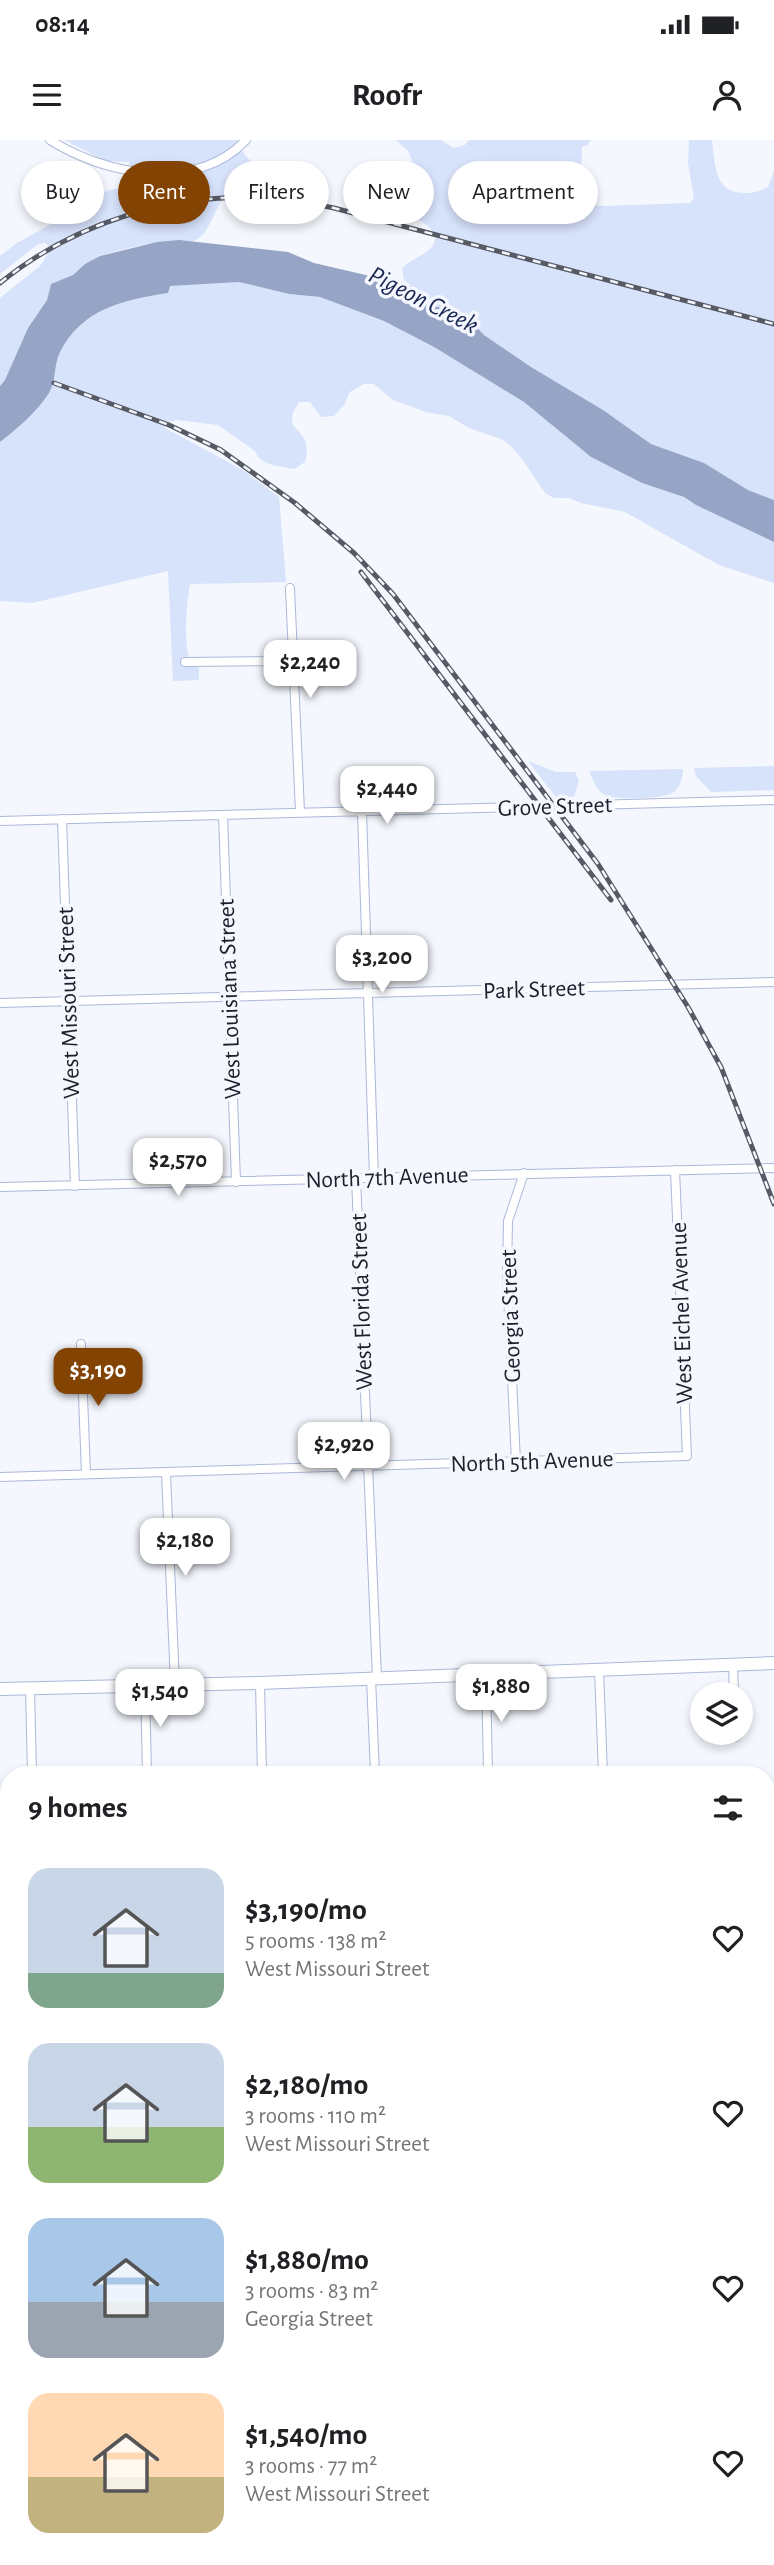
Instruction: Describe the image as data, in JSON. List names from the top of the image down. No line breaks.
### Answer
{"streets":{"street":["Grove Street","Park Street","West Louisiana Street","West Missouri Street","North 7th Avenue","West Florida Street","West Eichel Avenue","Georgia Street","North 5th Avenue"]},"crossings":[["Grove Street","West Louisiana Street"],["Grove Street","West Missouri Street"],["Grove Street","West Florida Street"],["Park Street","West Louisiana Street"],["Park Street","West Missouri Street"],["Park Street","West Florida Street"],["West Louisiana Street","North 7th Avenue"],["West Missouri Street","North 7th Avenue"],["North 7th Avenue","West Florida Street"],["North 7th Avenue","West Eichel Avenue"],["North 7th Avenue","Georgia Street"],["West Florida Street","North 5th Avenue"],["West Eichel Avenue","North 5th Avenue"],["Georgia Street","North 5th Avenue"]],"water":["Pigeon Creek"],"page":{"status":"08:14","header":"Roofr","chip":["Buy","Rent","Filters","New","Apartment"],"price":["$2,240","$2,440","$3,200","$2,570","$3,190","$2,920","$2,180","$1,880","$1,540"],"heading":"9 homes","list":[{"name":"$3,190/mo","note":"5 rooms · 138 m² · West Missouri Street"},{"name":"$2,180/mo","note":"3 rooms · 110 m² · West Missouri Street"},{"name":"$1,880/mo","note":"3 rooms · 83 m² · Georgia Street"},{"name":"$1,540/mo","note":"3 rooms · 77 m² · West Missouri Street"}]}}
